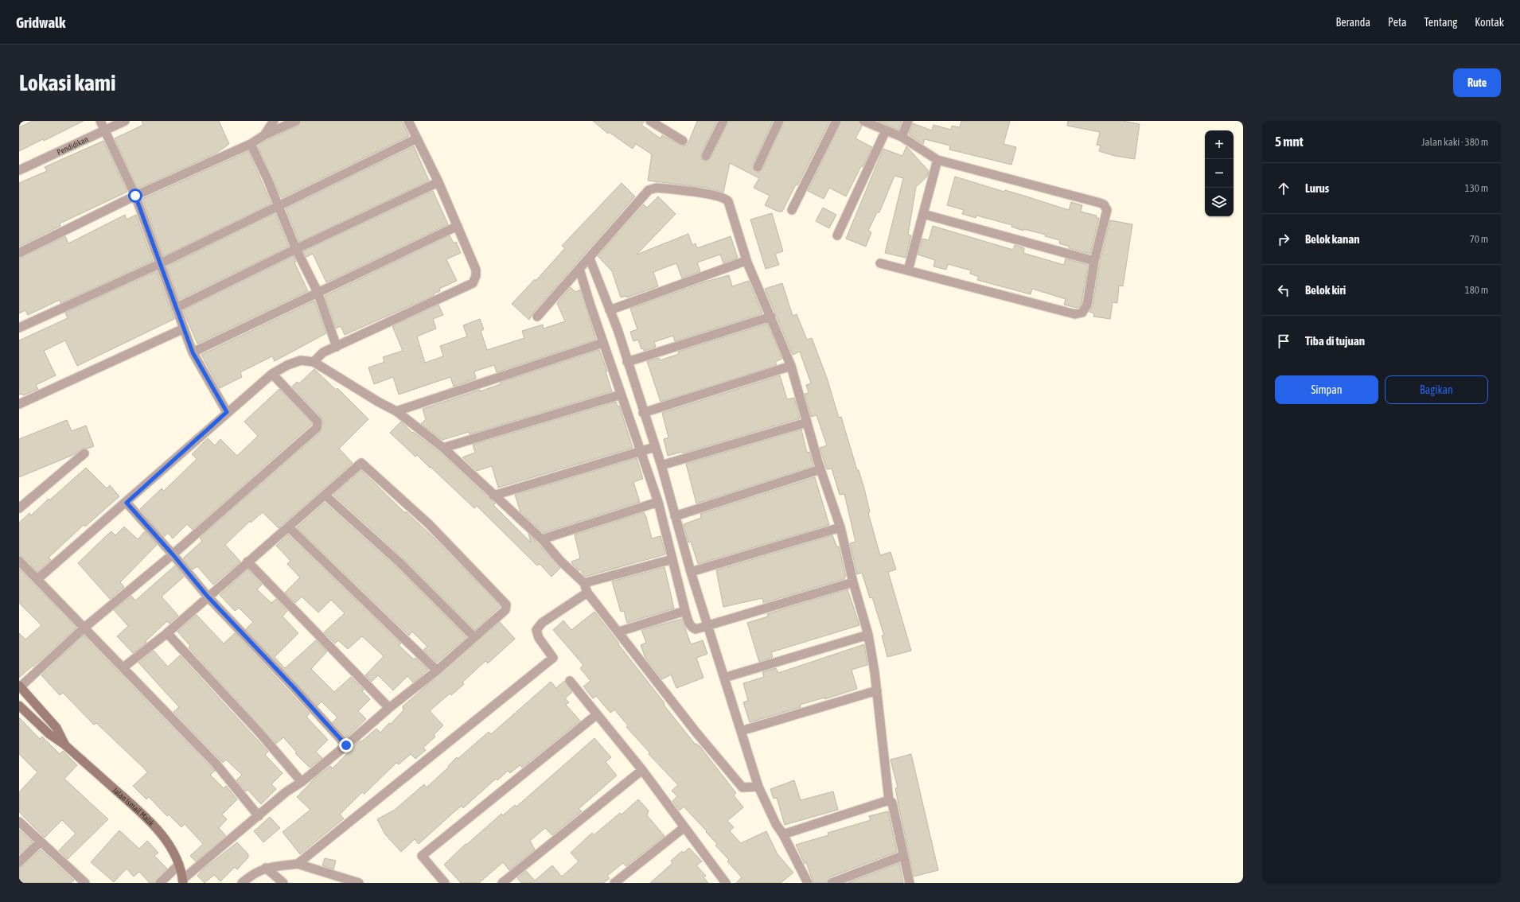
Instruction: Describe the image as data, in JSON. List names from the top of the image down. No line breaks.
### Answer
{"streets":{"main road":["Jalan Ismail Malik"],"street":["Pendidikan"]},"page":{"header":"Gridwalk","nav":["Beranda","Peta","Tentang","Kontak"],"buttons":["Rute",["Simpan","Bagikan"]],"title":"Lokasi kami","heading":["5 mnt","Jalan kaki · 380 m"],"map_buttons":["+","−"],"list":[["Lurus","130 m"],["Belok kanan","70 m"],["Belok kiri","180 m"],"Tiba di tujuan"]}}
